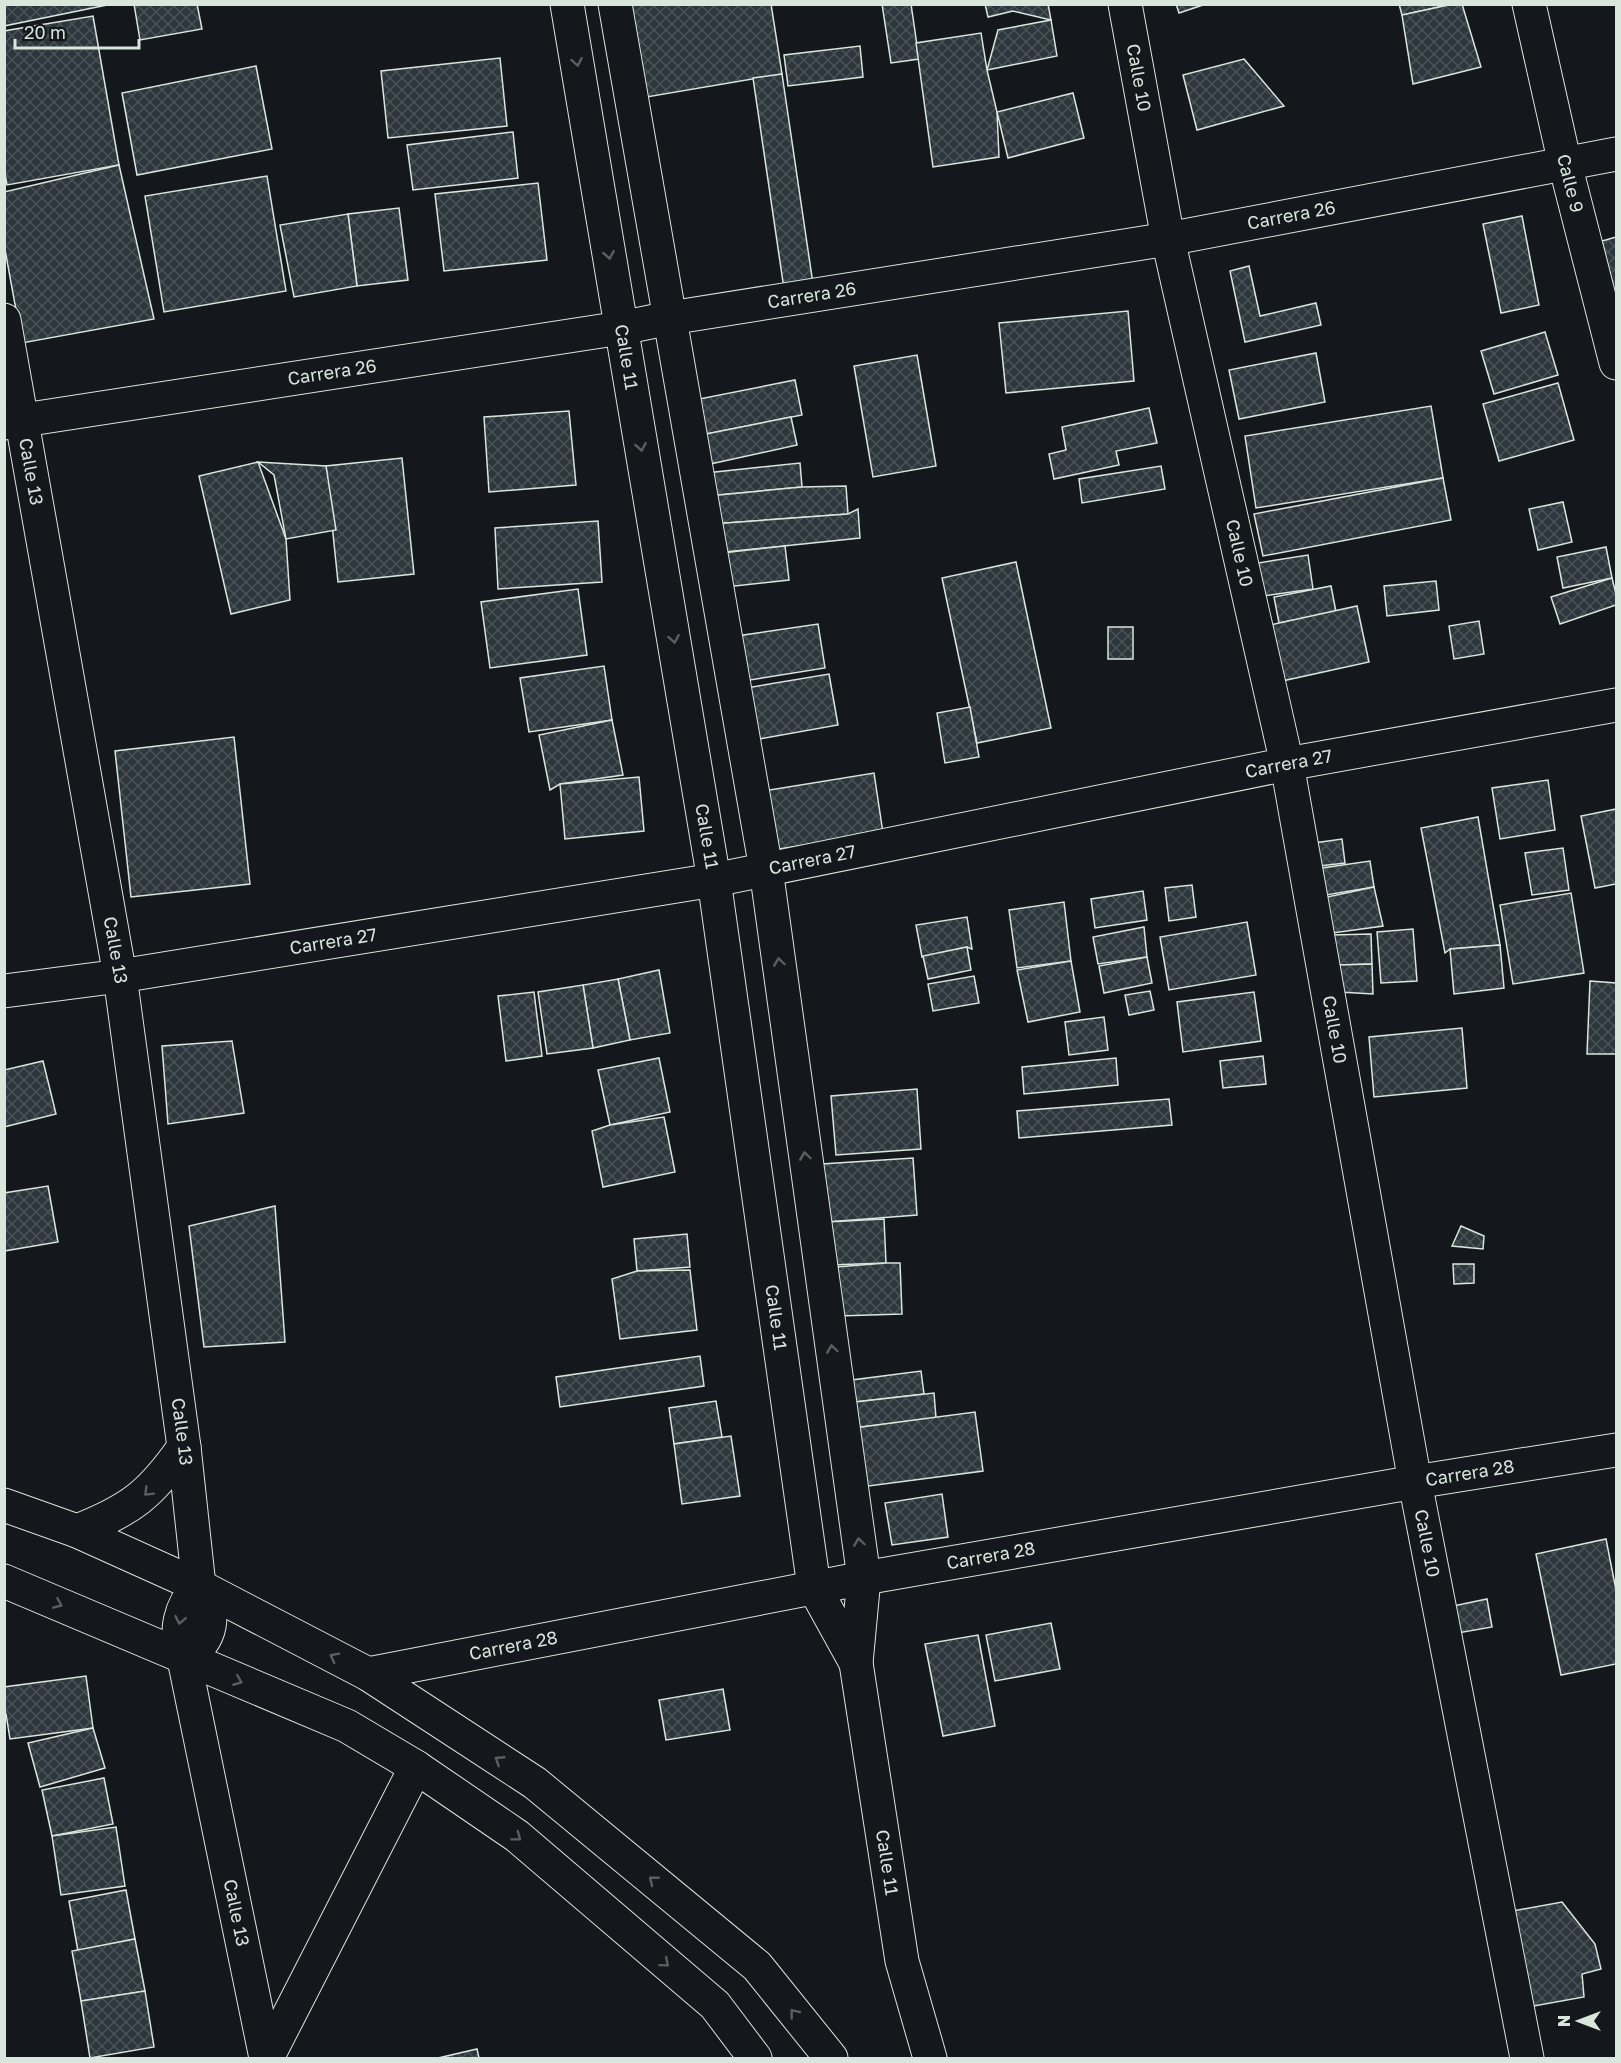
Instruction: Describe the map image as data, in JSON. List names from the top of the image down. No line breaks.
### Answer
{"streets":{"main road":["Calle 10","Calle 9","Carrera 26","Calle 11","Calle 13","Carrera 27","Carrera 28"]},"crossings":[["Calle 10","Carrera 26"],["Calle 10","Carrera 27"],["Calle 10","Carrera 28"],["Calle 9","Carrera 26"],["Carrera 26","Calle 11"],["Carrera 26","Calle 13"],["Calle 11","Carrera 27"],["Calle 11","Carrera 28"],["Calle 13","Carrera 27"]],"scale_bar":"20 m","north":"left"}
